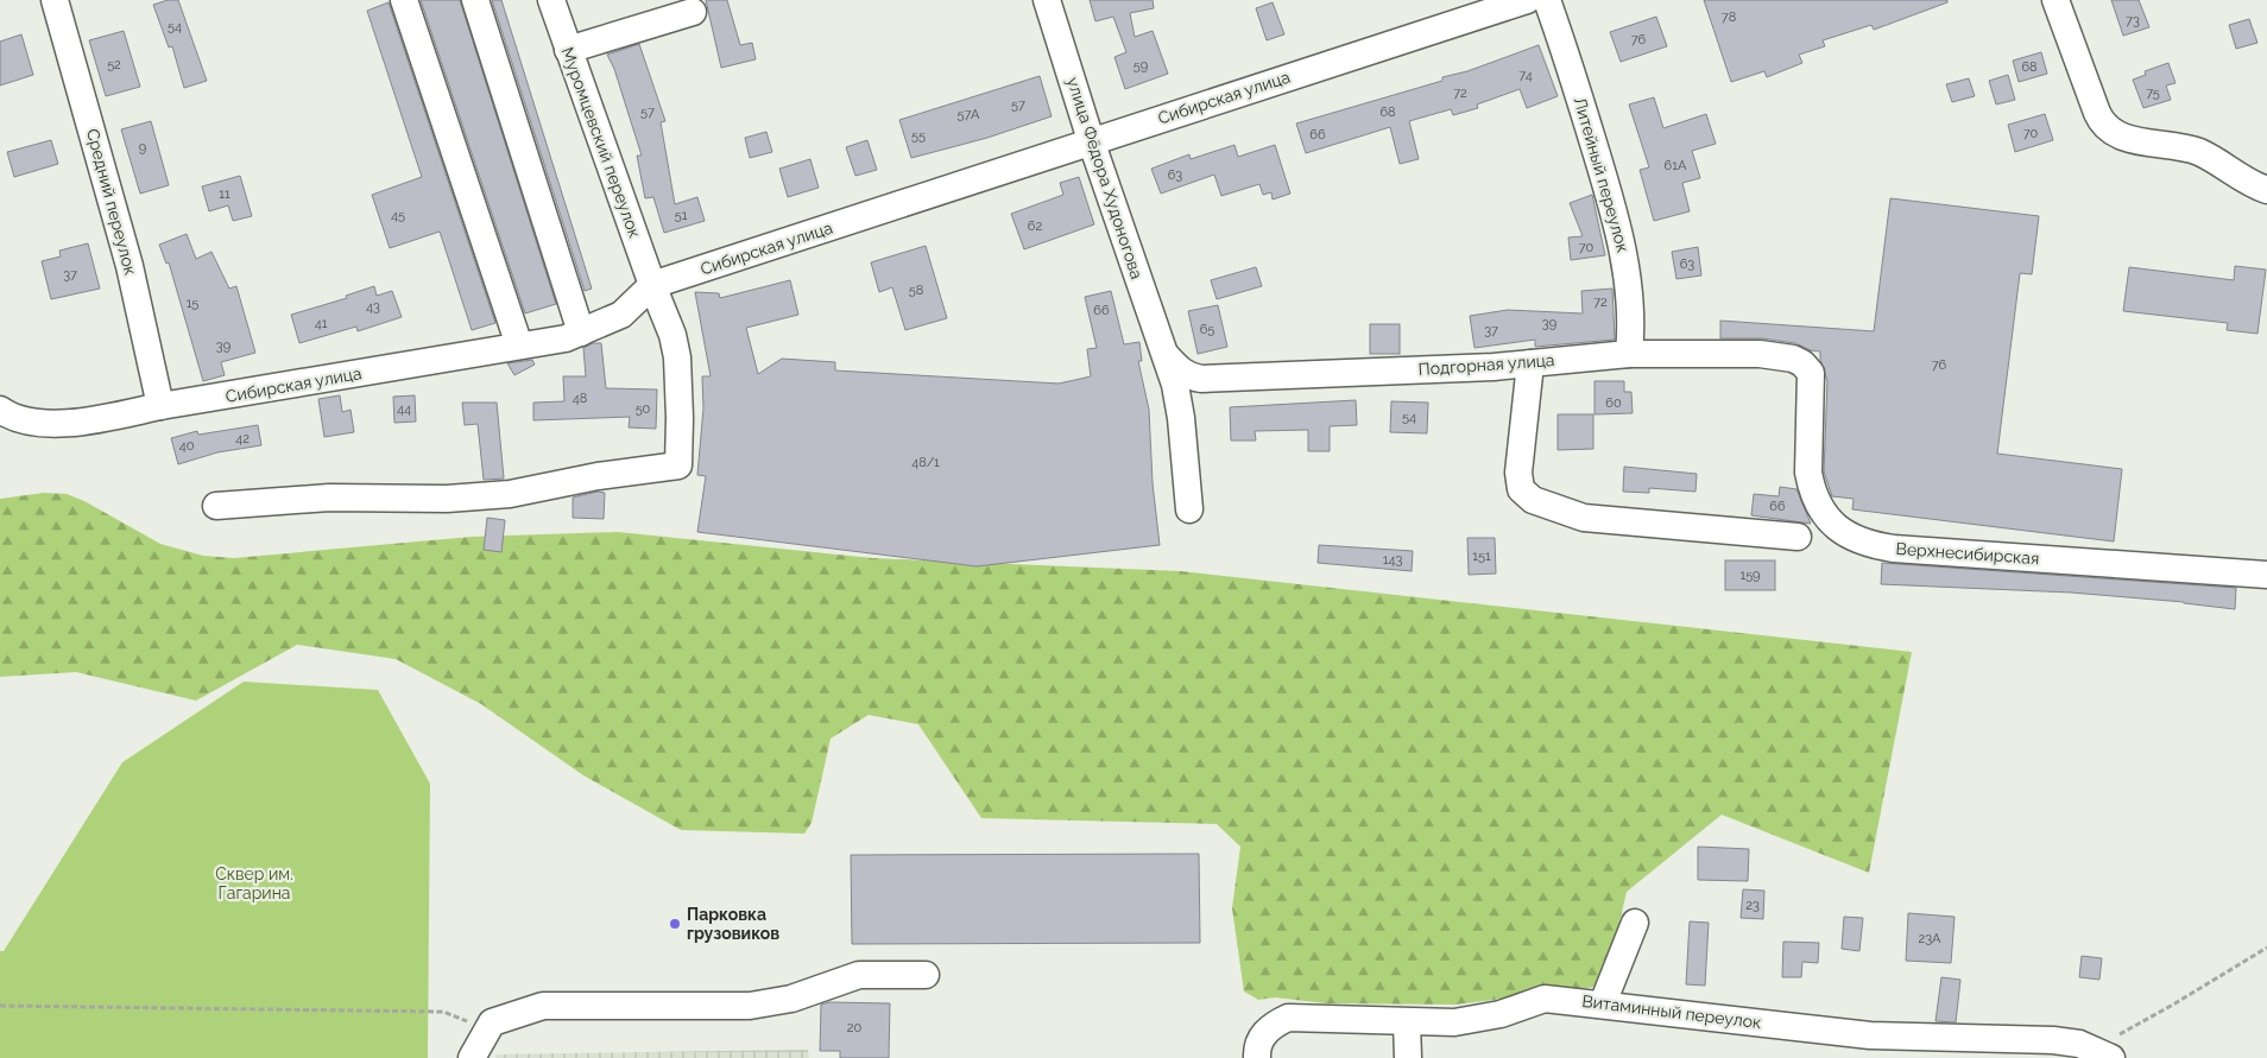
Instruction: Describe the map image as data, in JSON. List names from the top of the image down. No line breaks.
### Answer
{"streets":{"street":["Сибирская улица","Муромцевский переулок","Литейный переулок","улица Фёдора Худоногова","Средний переулок","Подгорная улица","Верхнесибирская","Витаминный переулок"]},"crossings":[["Сибирская улица","Муромцевский переулок"],["Сибирская улица","улица Фёдора Худоногова"],["Сибирская улица","Средний переулок"],["Литейный переулок","Подгорная улица"],["улица Фёдора Худоногова","Подгорная улица"],["Подгорная улица","Верхнесибирская"]],"parks":["Сквер им. Гагарина"],"places":["Парковка грузовиков"],"house_numbers":["78","73","54","76","52","59","68","74","72","75","57","57","68","57А","70","66","55","9","61А","63","11","45","51","62","70","63","37","58","72","15","43","66","41","39","65","37","39","76","48","60","44","50","54","42","40","48/1","66","151","143","159","23","23А","20"]}
